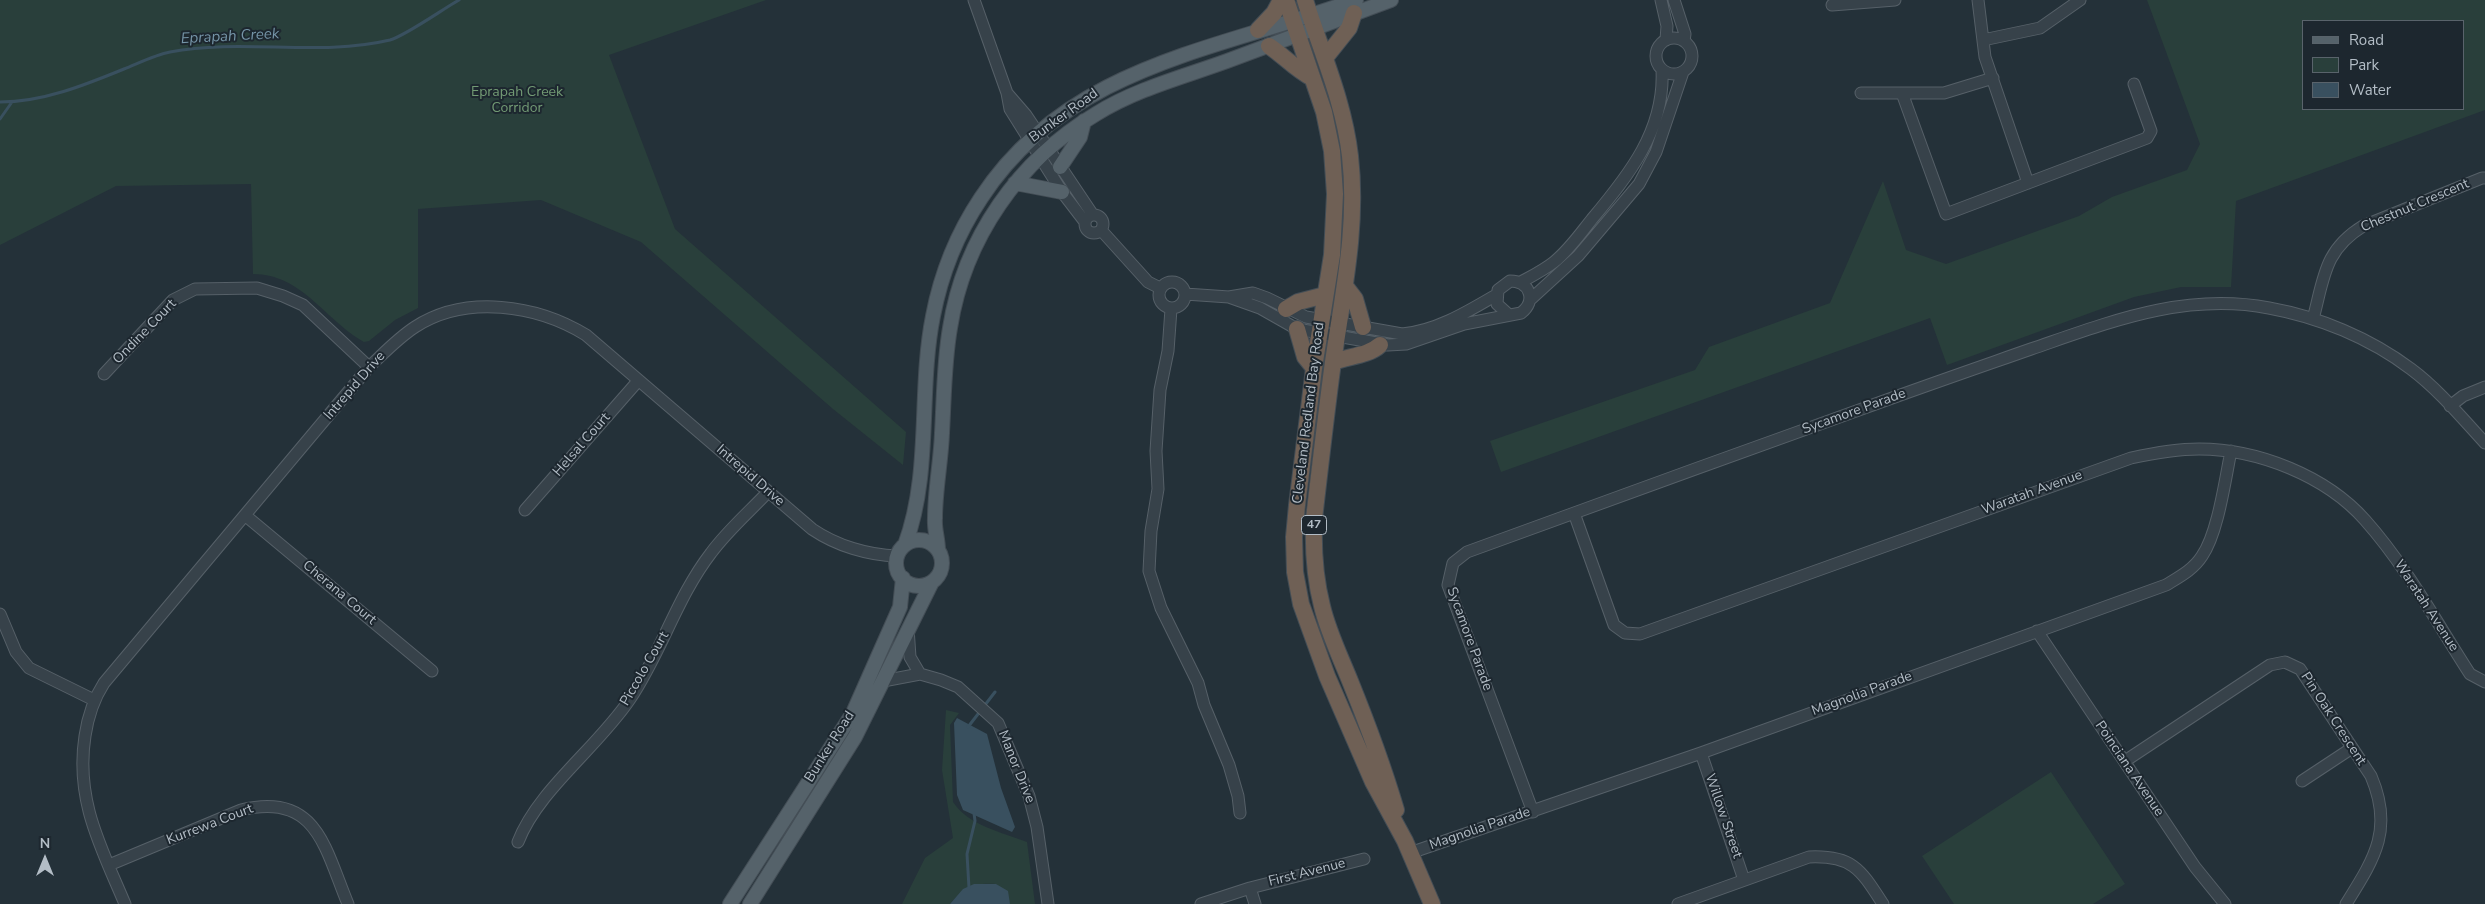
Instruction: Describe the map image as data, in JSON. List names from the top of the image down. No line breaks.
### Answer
{"streets":{"highway":["Cleveland Redland Bay Road","47"],"main road":["Bunker Road"],"street":["Chestnut Crescent","Ondine Court","Intrepid Drive","Sycamore Parade","Helsal Court","Waratah Avenue","Cherana Court","Piccolo Court","Magnolia Parade","Pin Oak Crescent","Manor Drive","Poinciana Avenue","Willow Street","Kurrewa Court","First Avenue"]},"crossings":[["Bunker Road","Intrepid Drive"],["Bunker Road","Cleveland Redland Bay Road"],["Chestnut Crescent","Sycamore Parade"],["Ondine Court","Intrepid Drive"],["Intrepid Drive","Helsal Court"],["Intrepid Drive","Cherana Court"],["Intrepid Drive","Piccolo Court"],["Intrepid Drive","Kurrewa Court"],["Sycamore Parade","Waratah Avenue"],["Sycamore Parade","Magnolia Parade"],["Cleveland Redland Bay Road","Magnolia Parade"],["Waratah Avenue","Magnolia Parade"],["Magnolia Parade","Poinciana Avenue"],["Magnolia Parade","Willow Street"],["Pin Oak Crescent","Poinciana Avenue"]],"water":["Eprapah Creek"],"parks":["Eprapah Creek Corridor"],"legend":["Road","Park","Water"],"north":"top"}
